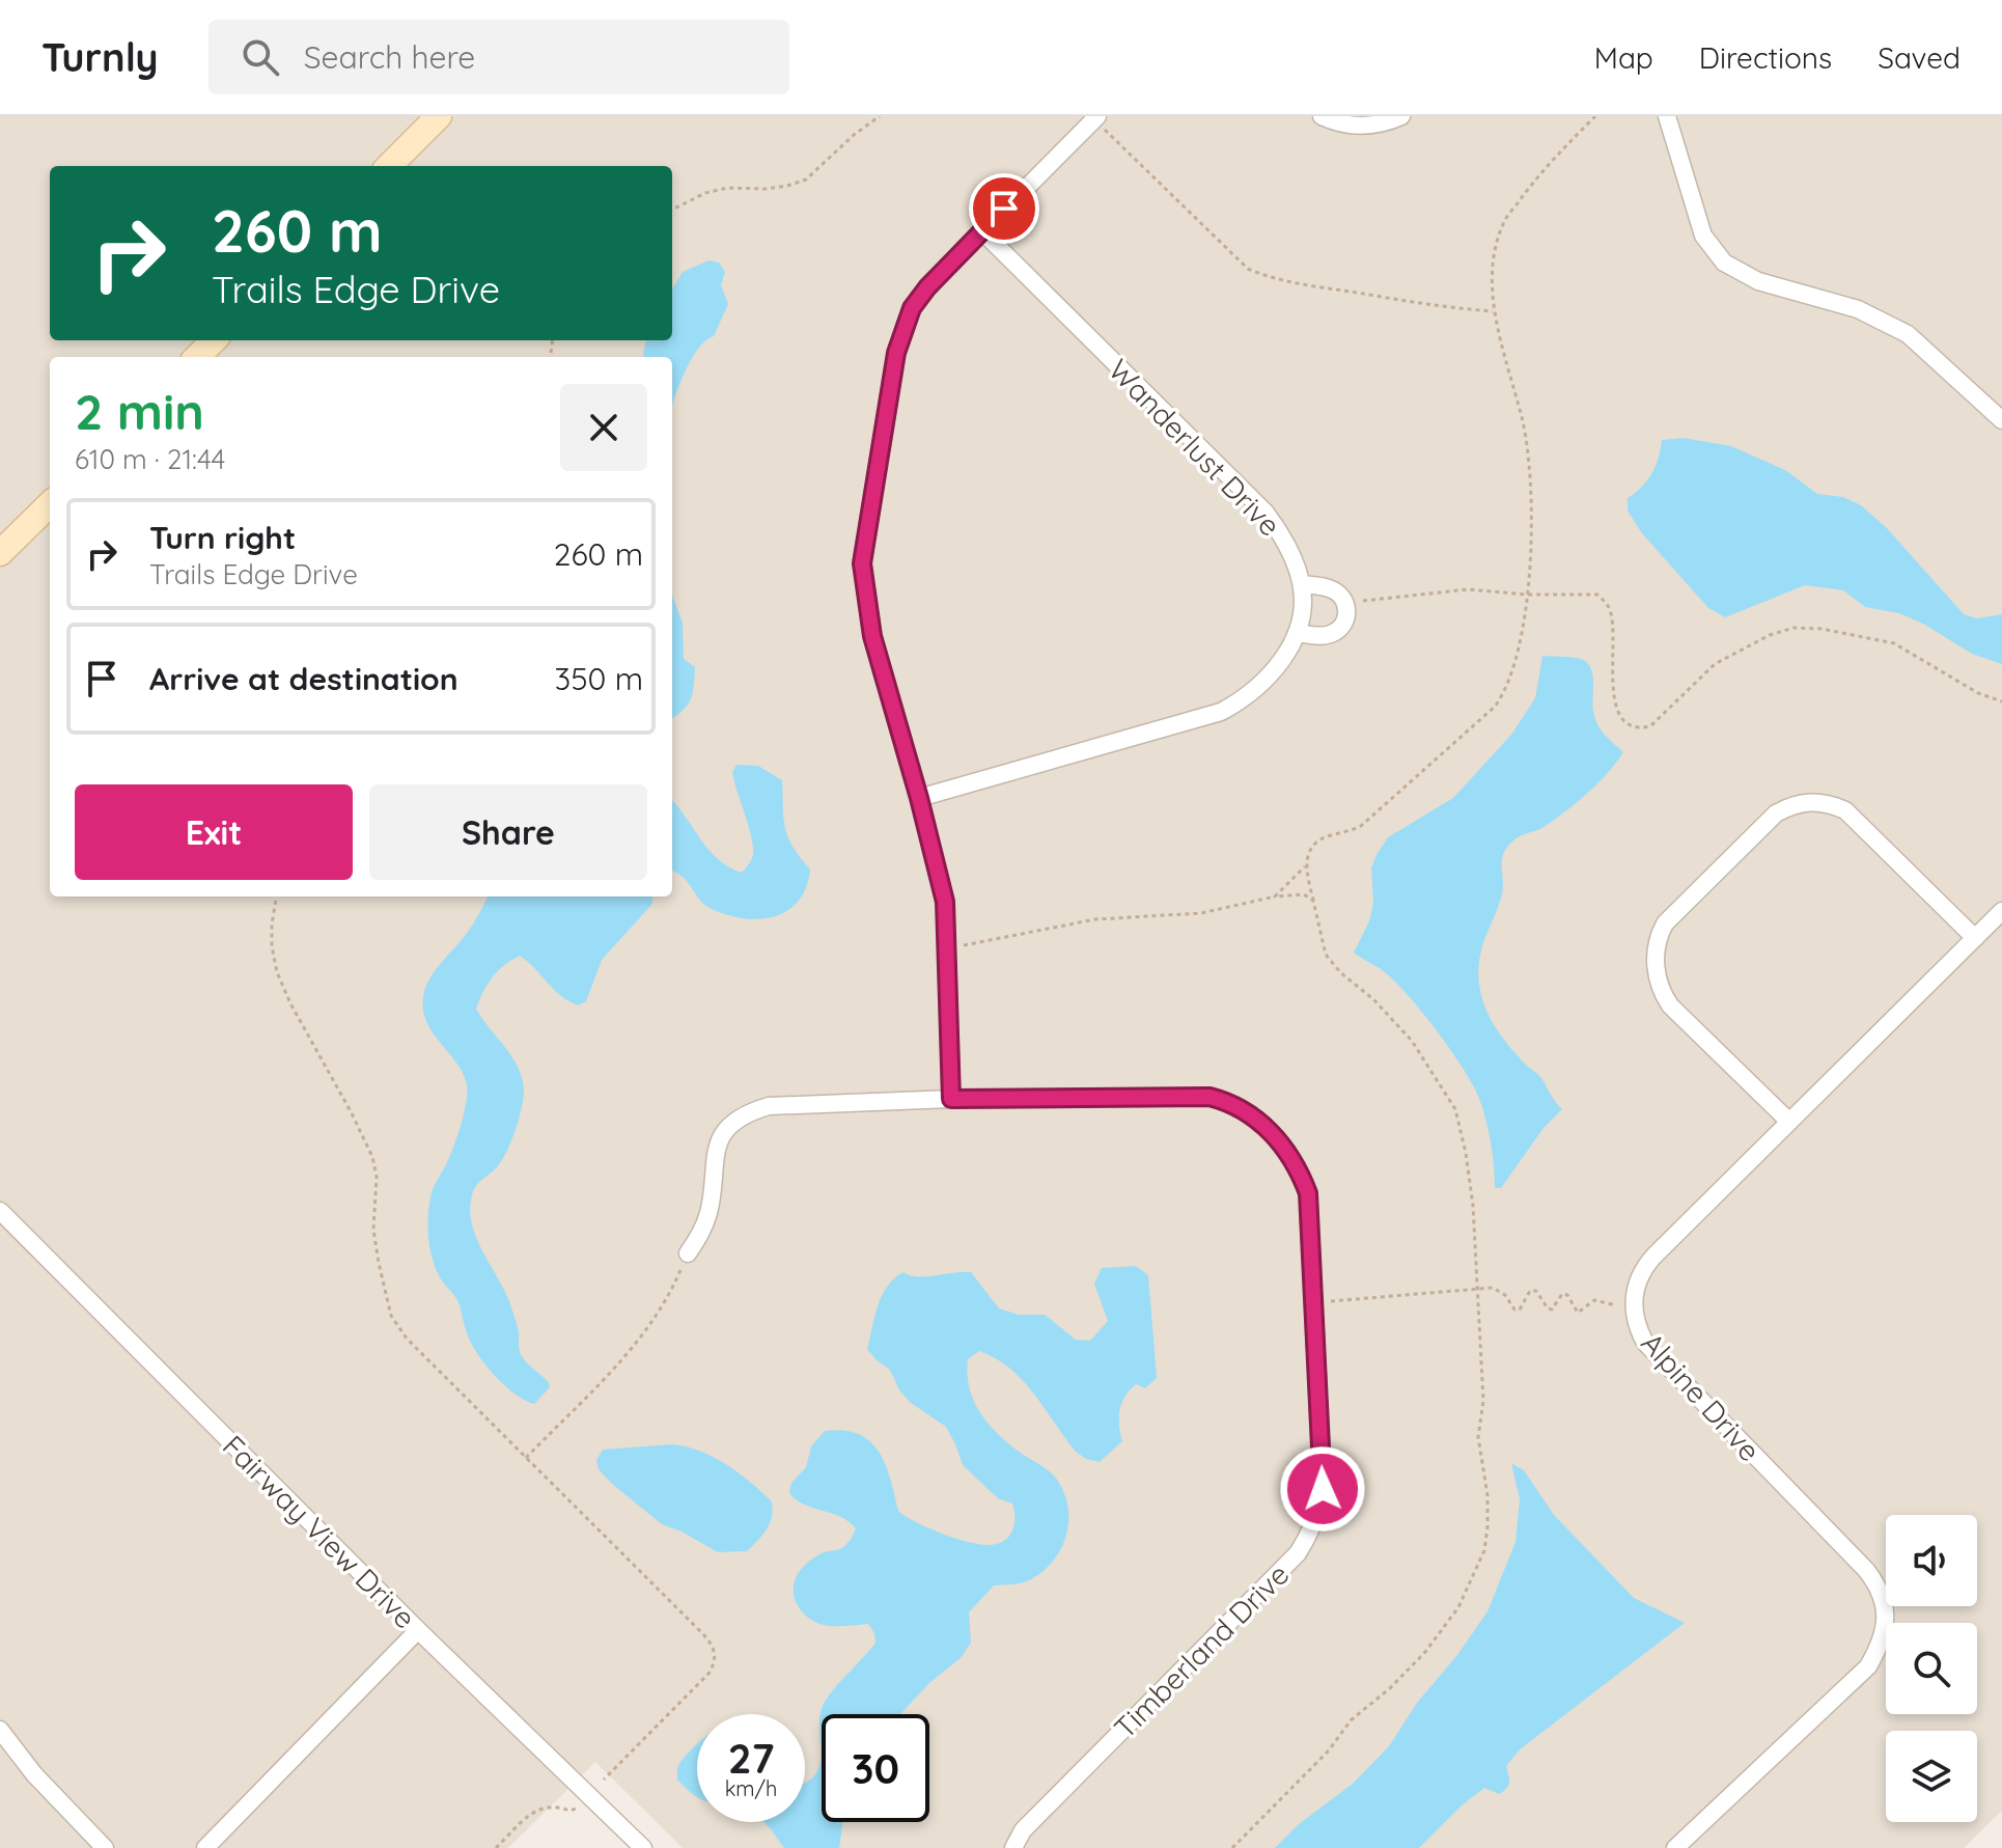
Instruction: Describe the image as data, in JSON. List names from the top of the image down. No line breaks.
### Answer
{"streets":{"street":["Wanderlust Drive","Alpine Drive","Fairway View Drive","Timberland Drive"]},"page":{"header":"Turnly","search":"Search here","nav":["Map","Directions","Saved"],"turn":["260 m","Trails Edge Drive"],"heading":["2 min","610 m · 21:44"],"list":[{"name":"Turn right","note":"Trails Edge Drive","value":"260 m"},{"name":"Arrive at destination","value":"350 m"}],"buttons":["Exit","Share"],"speed":"27 km/h","limit":"30"}}
